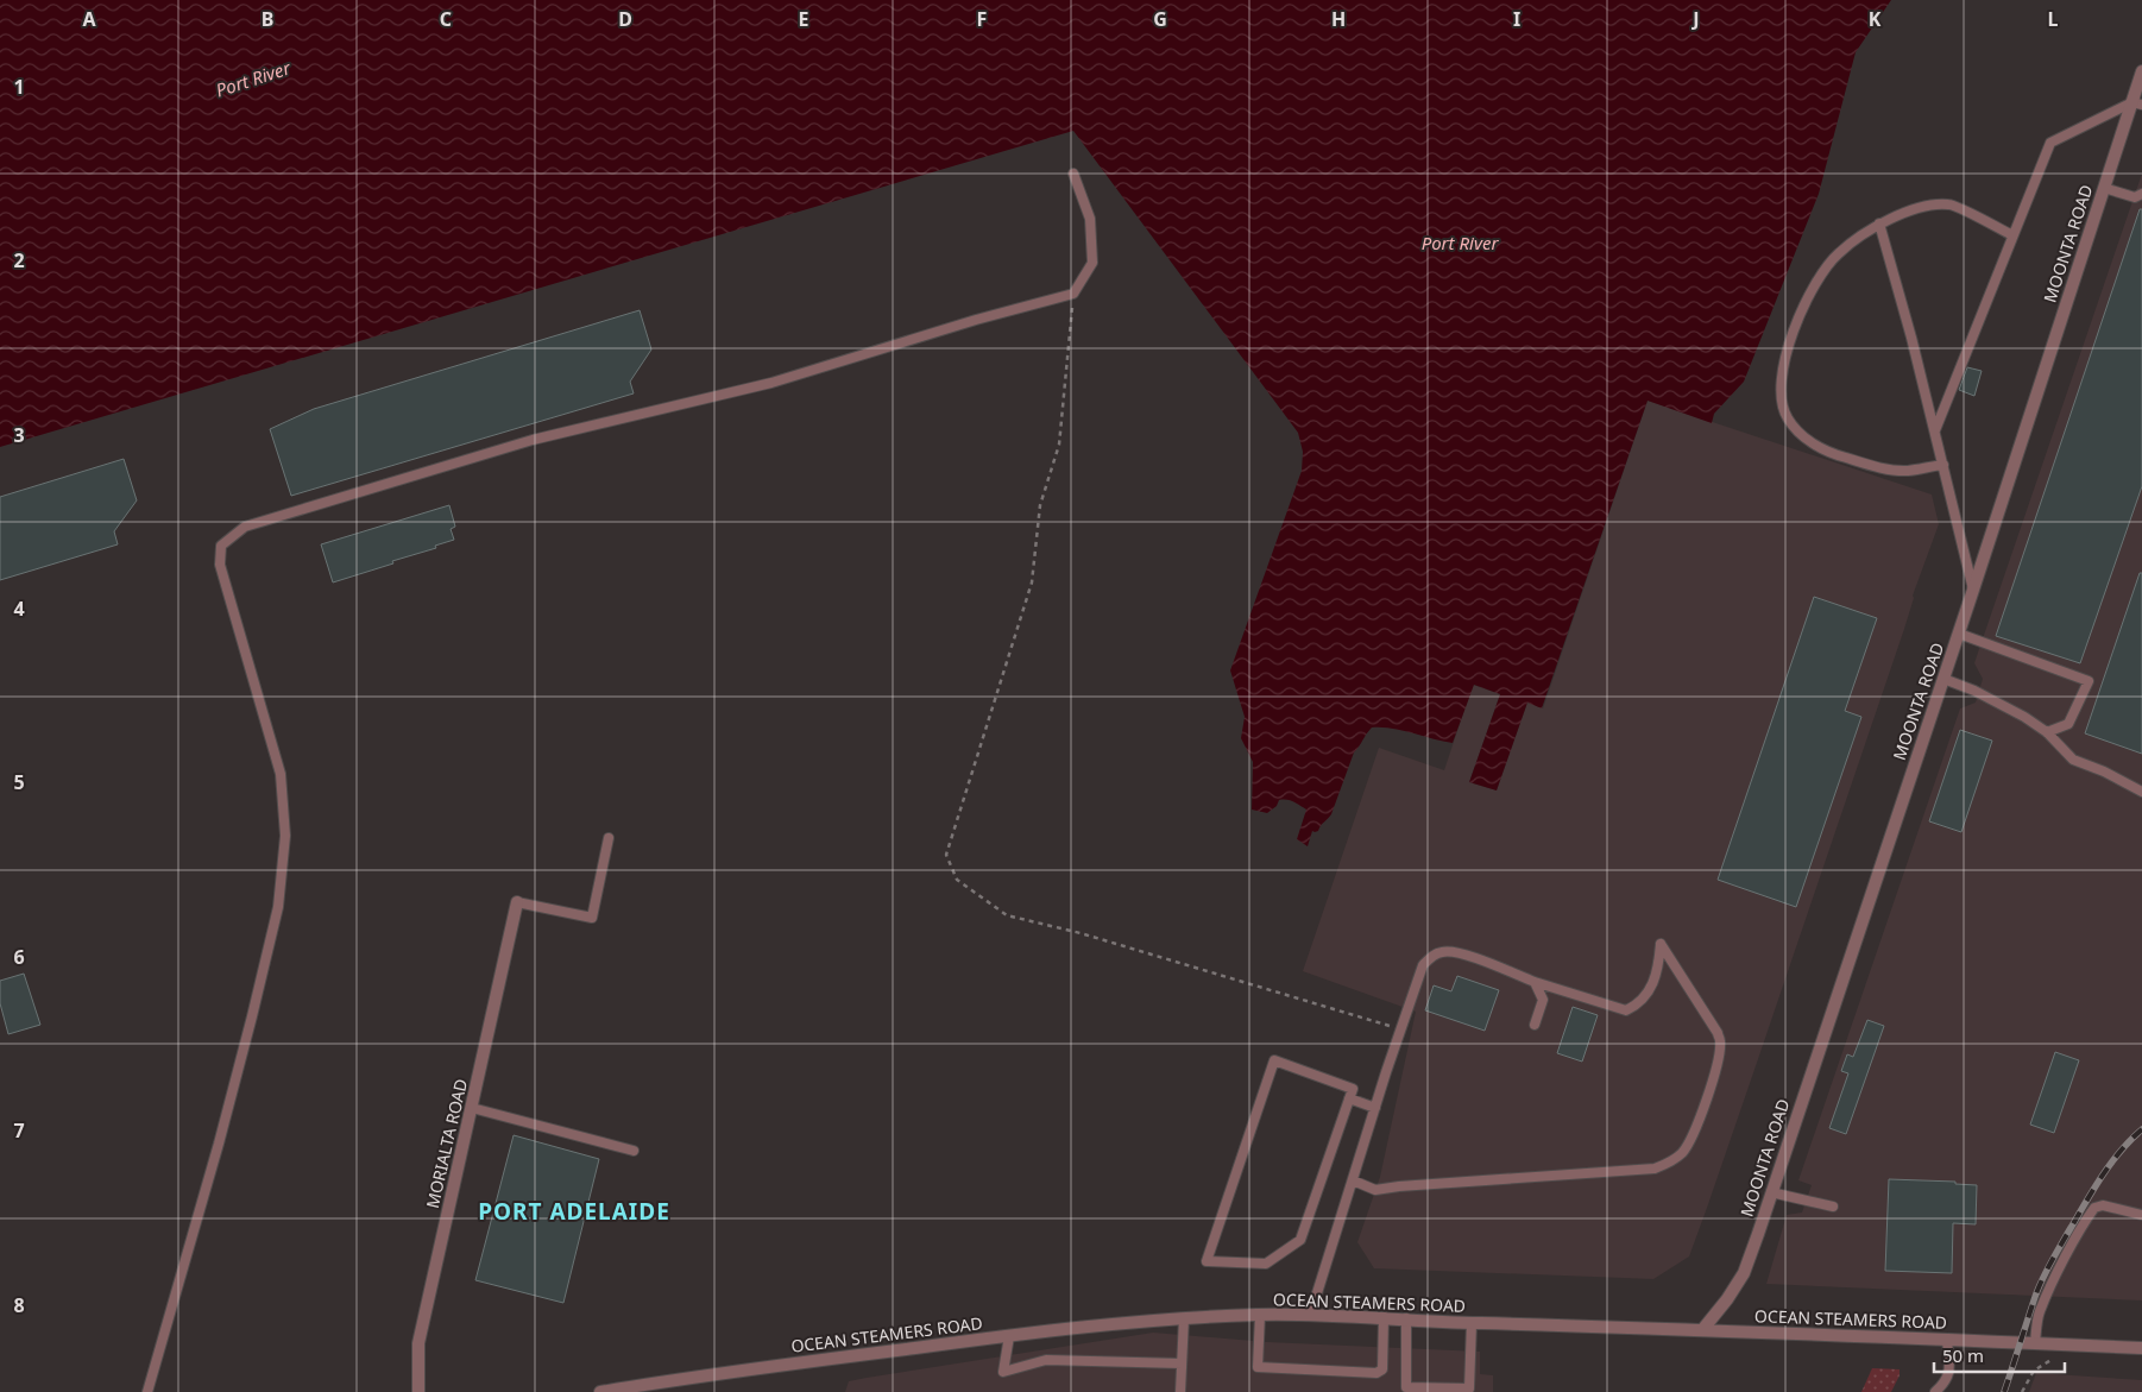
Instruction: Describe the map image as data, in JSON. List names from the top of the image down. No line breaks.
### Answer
{"streets":{"street":["MOONTA ROAD","MORIALTA ROAD","OCEAN STEAMERS ROAD"]},"crossings":[["MOONTA ROAD","OCEAN STEAMERS ROAD"]],"districts":["PORT ADELAIDE"],"water":["Port River"],"scale_bar":"50 m","grid":{"columns":["A","B","C","D","E","F","G","H","I","J","K","L"],"rows":["1","2","3","4","5","6","7","8"]}}
